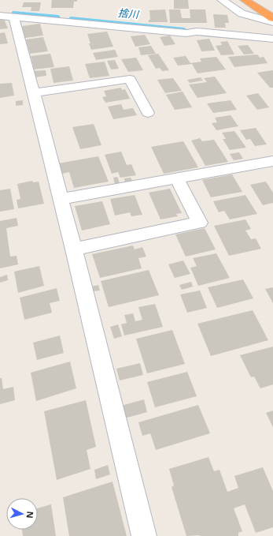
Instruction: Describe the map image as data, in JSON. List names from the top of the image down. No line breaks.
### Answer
{"water":["捨川"],"north":"right"}
